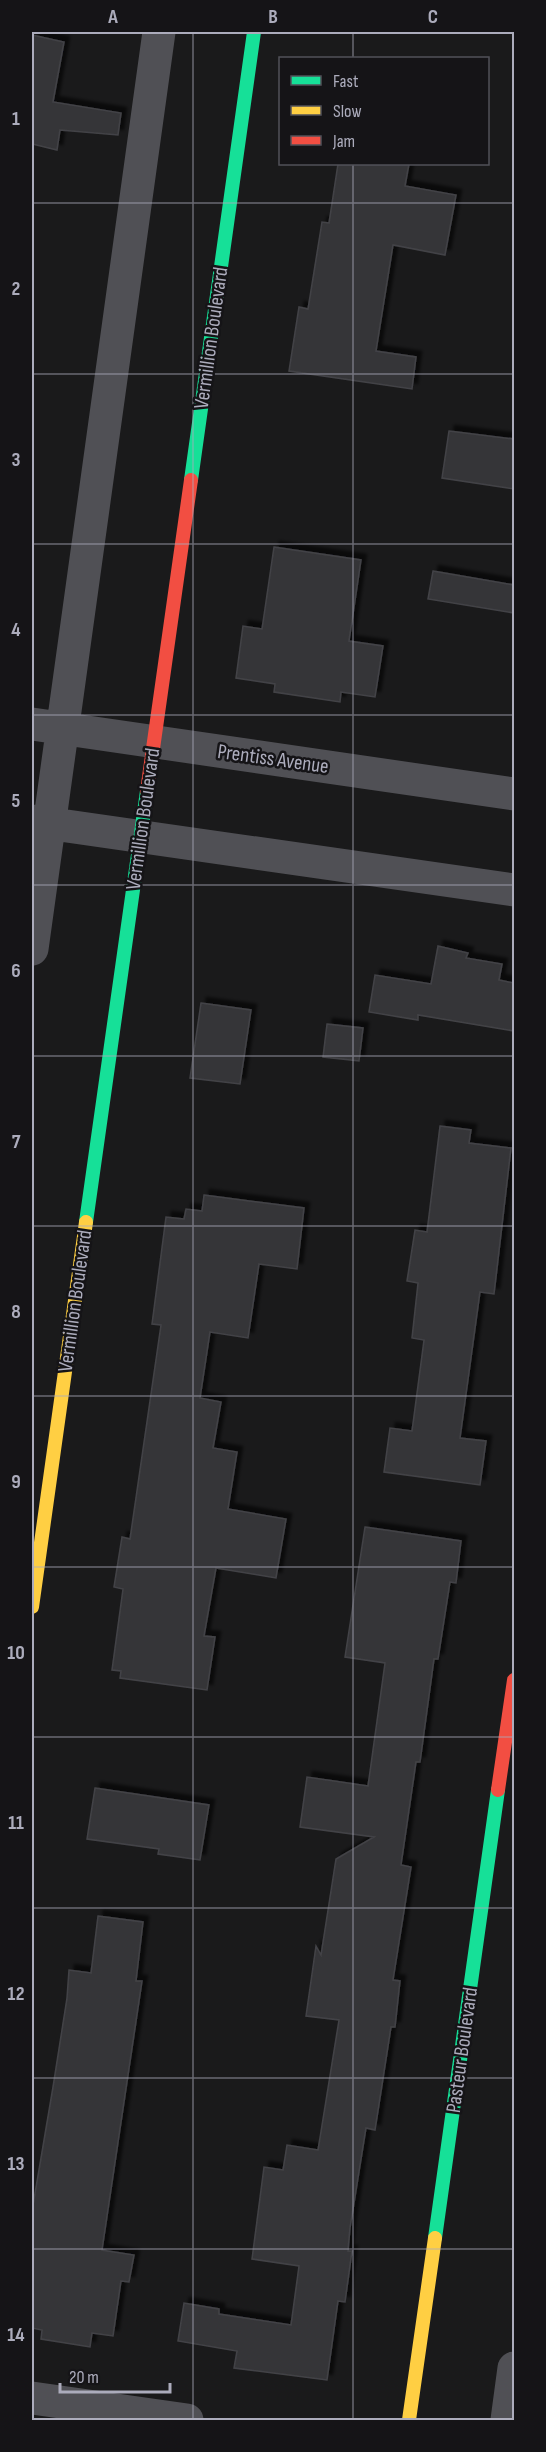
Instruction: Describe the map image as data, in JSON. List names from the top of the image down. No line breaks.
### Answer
{"streets":{"street":["Vermillion Boulevard","Prentiss Avenue","Pasteur Boulevard"]},"crossings":[["Vermillion Boulevard","Prentiss Avenue"]],"legend":["Fast","Slow","Jam"],"scale_bar":"20 m","grid":{"columns":["A","B","C"],"rows":["1","2","3","4","5","6","7","8","9","10","11","12","13","14"]}}
